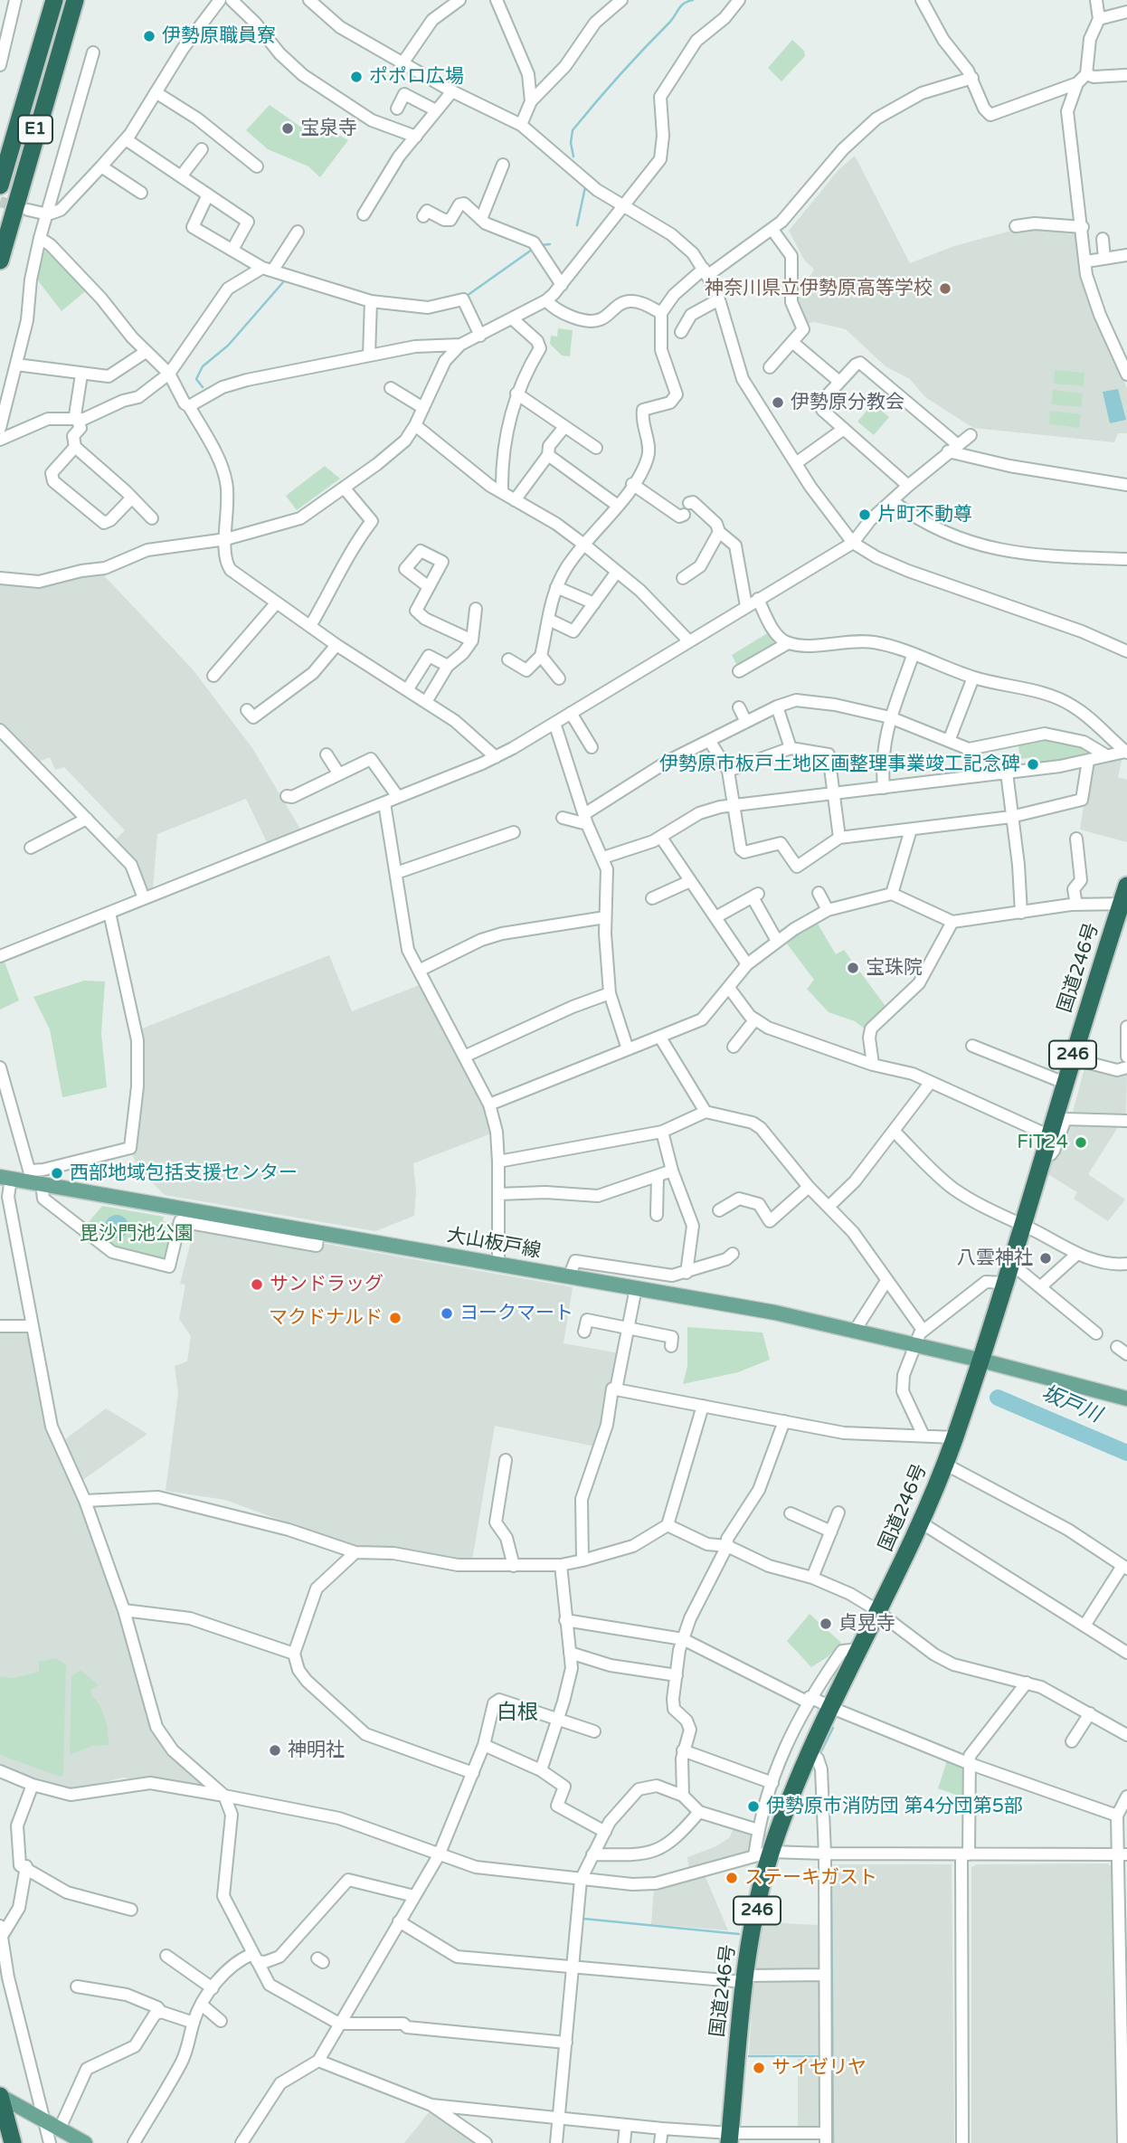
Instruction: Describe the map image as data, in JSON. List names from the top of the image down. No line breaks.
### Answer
{"streets":{"highway":["E1","国道246号","246"],"main road":["大山板戸線"]},"crossings":[["国道246号","大山板戸線"]],"districts":["白根"],"water":["坂戸川"],"parks":["毘沙門池公園"],"places":["伊勢原職員寮","ポポロ広場","宝泉寺","神奈川県立伊勢原高等学校","伊勢原分教会","片町不動尊","伊勢原市板戸土地区画整理事業竣工記念碑","宝珠院","FiT24","西部地域包括支援センター","八雲神社","サンドラッグ","ヨークマート","マクドナルド","貞晃寺","神明社","伊勢原市消防団 第4分団第5部","ステーキガスト","サイゼリヤ"]}
